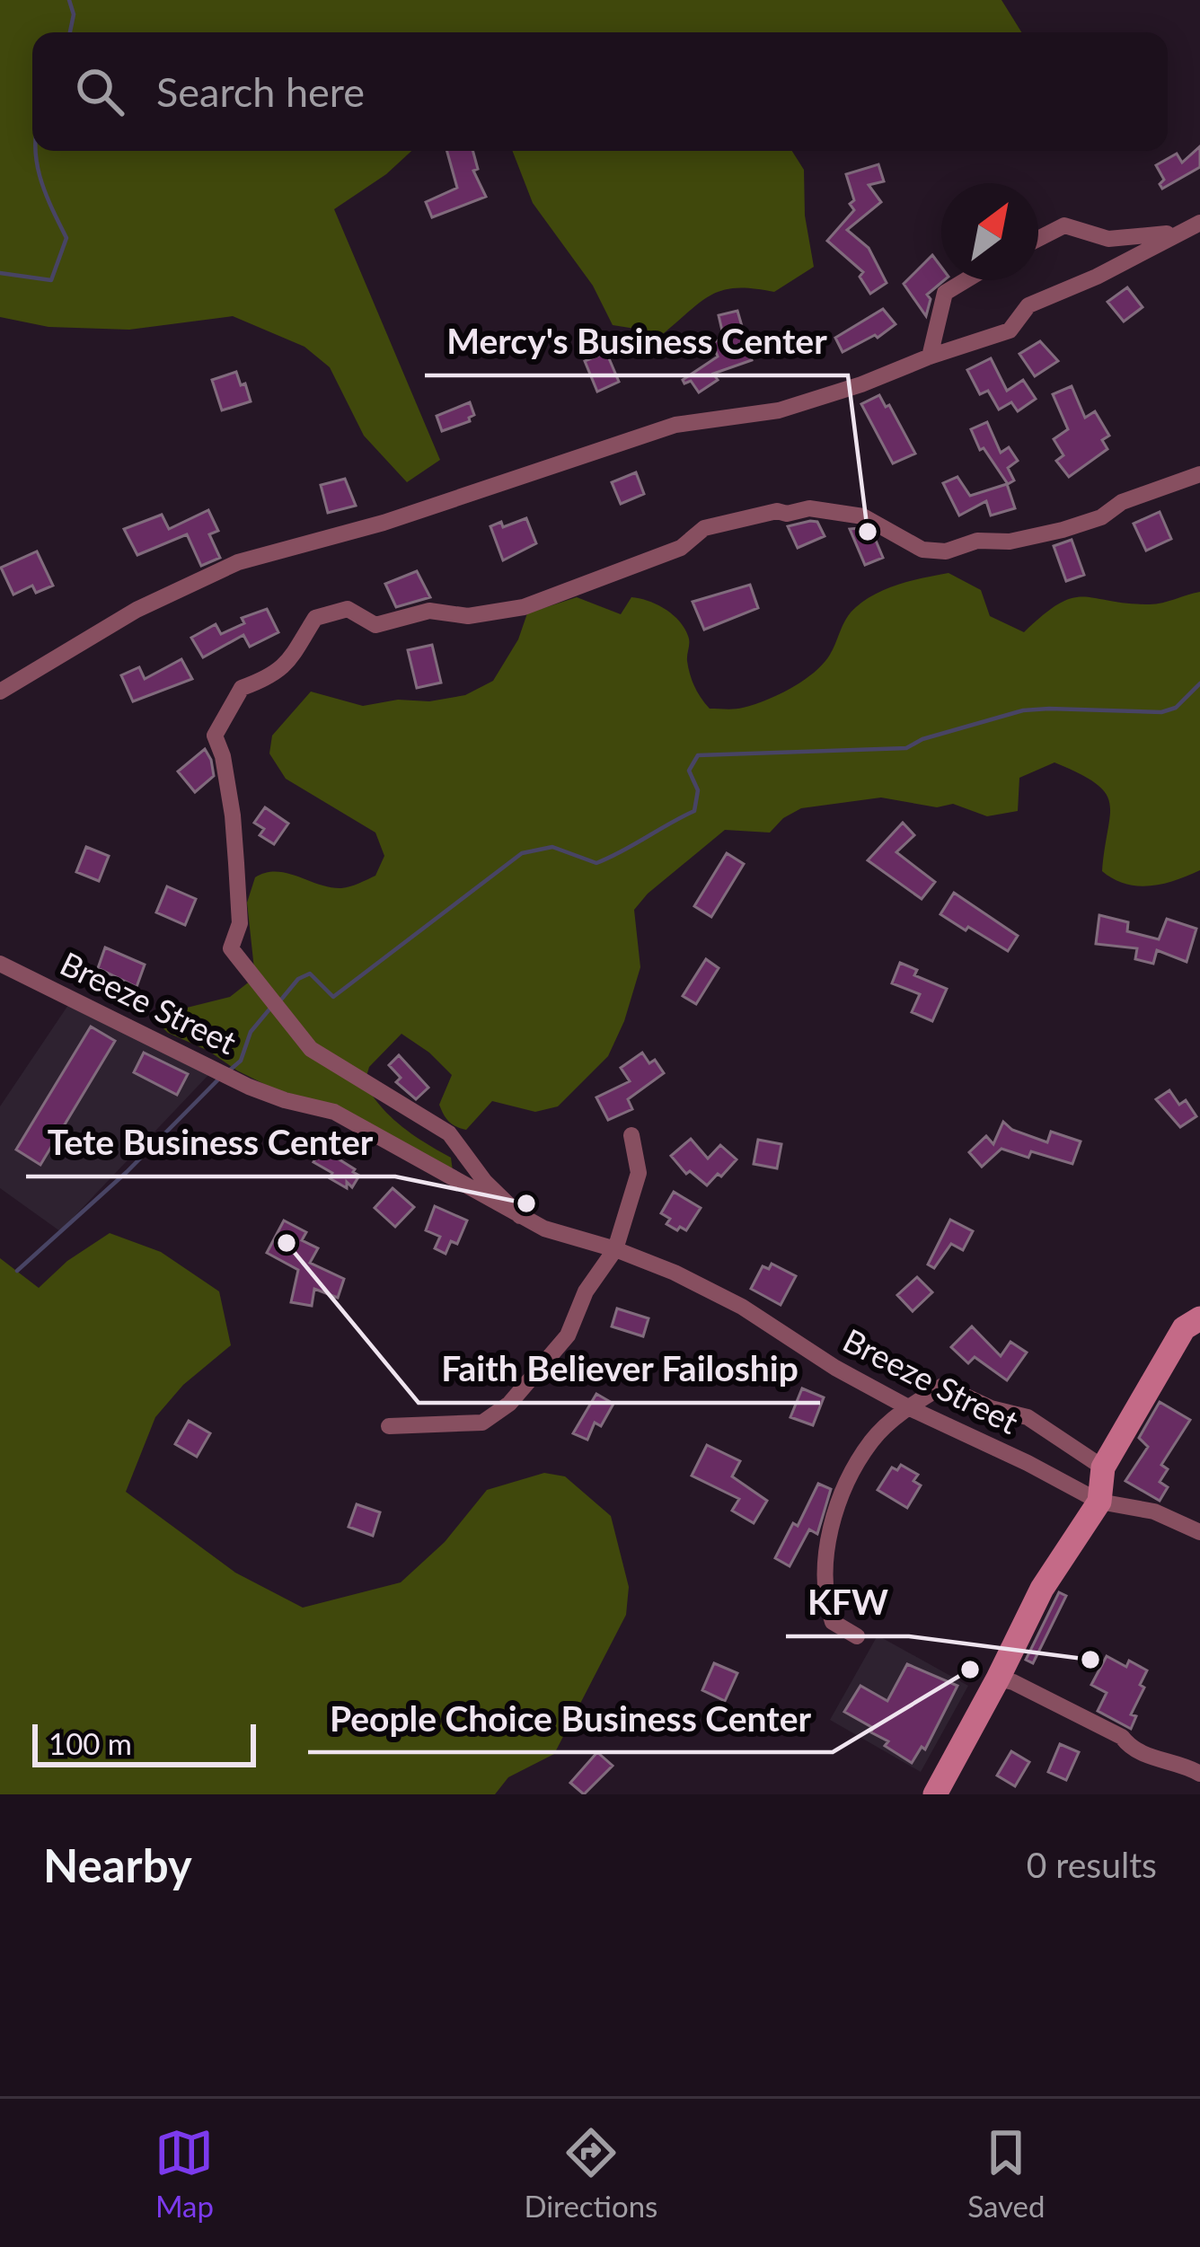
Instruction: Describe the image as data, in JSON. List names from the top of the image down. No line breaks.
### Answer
{"streets":{"street":["Breeze Street"]},"places":["Mercy's Business Center","Tete Business Center","Faith Believer Failoship","KFW","People Choice Business Center"],"scale_bar":"100 m","north":"top right","page":{"search":"Search here","scale":"100 m","heading":["Nearby","0 results"],"nav":["Map","Directions","Saved"]}}
